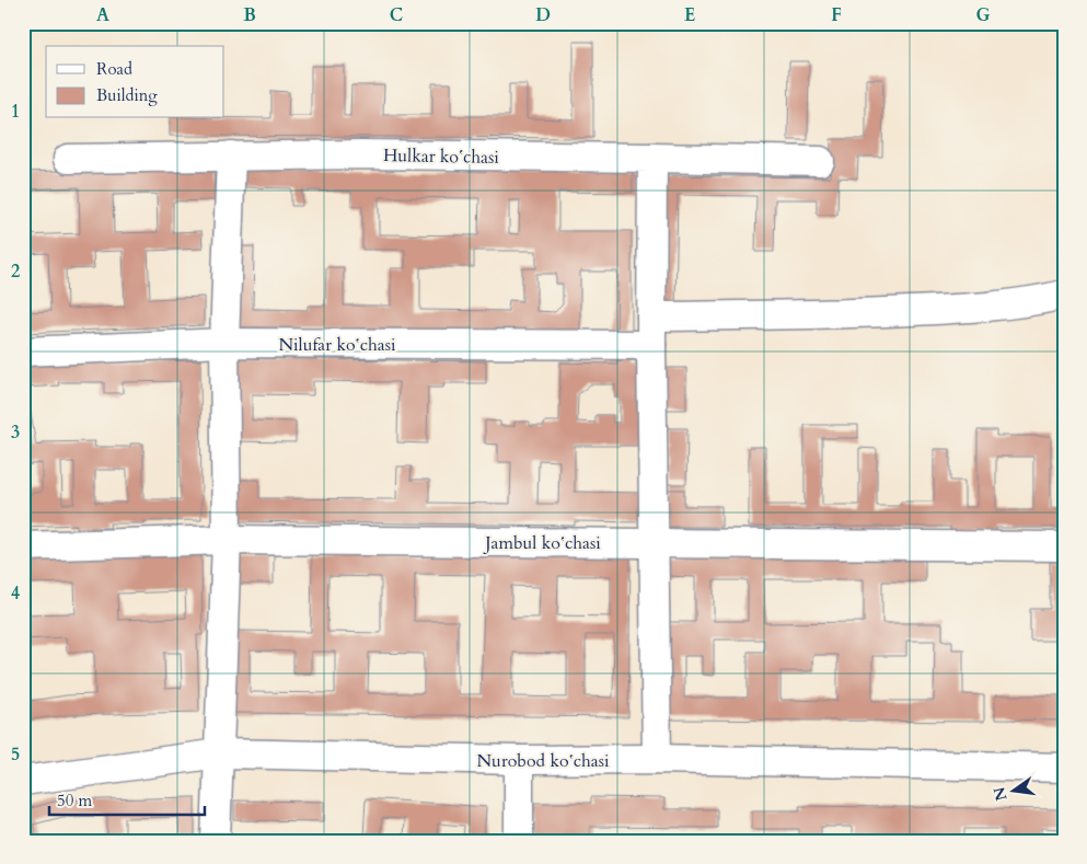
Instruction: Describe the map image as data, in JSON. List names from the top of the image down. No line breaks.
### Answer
{"streets":{"street":["Hulkar koʻchasi","Nilufar koʻchasi","Jambul koʻchasi","Nurobod koʻchasi"]},"legend":["Road","Building"],"scale_bar":"50 m","north":"left","grid":{"columns":["A","B","C","D","E","F","G"],"rows":["1","2","3","4","5"]}}
